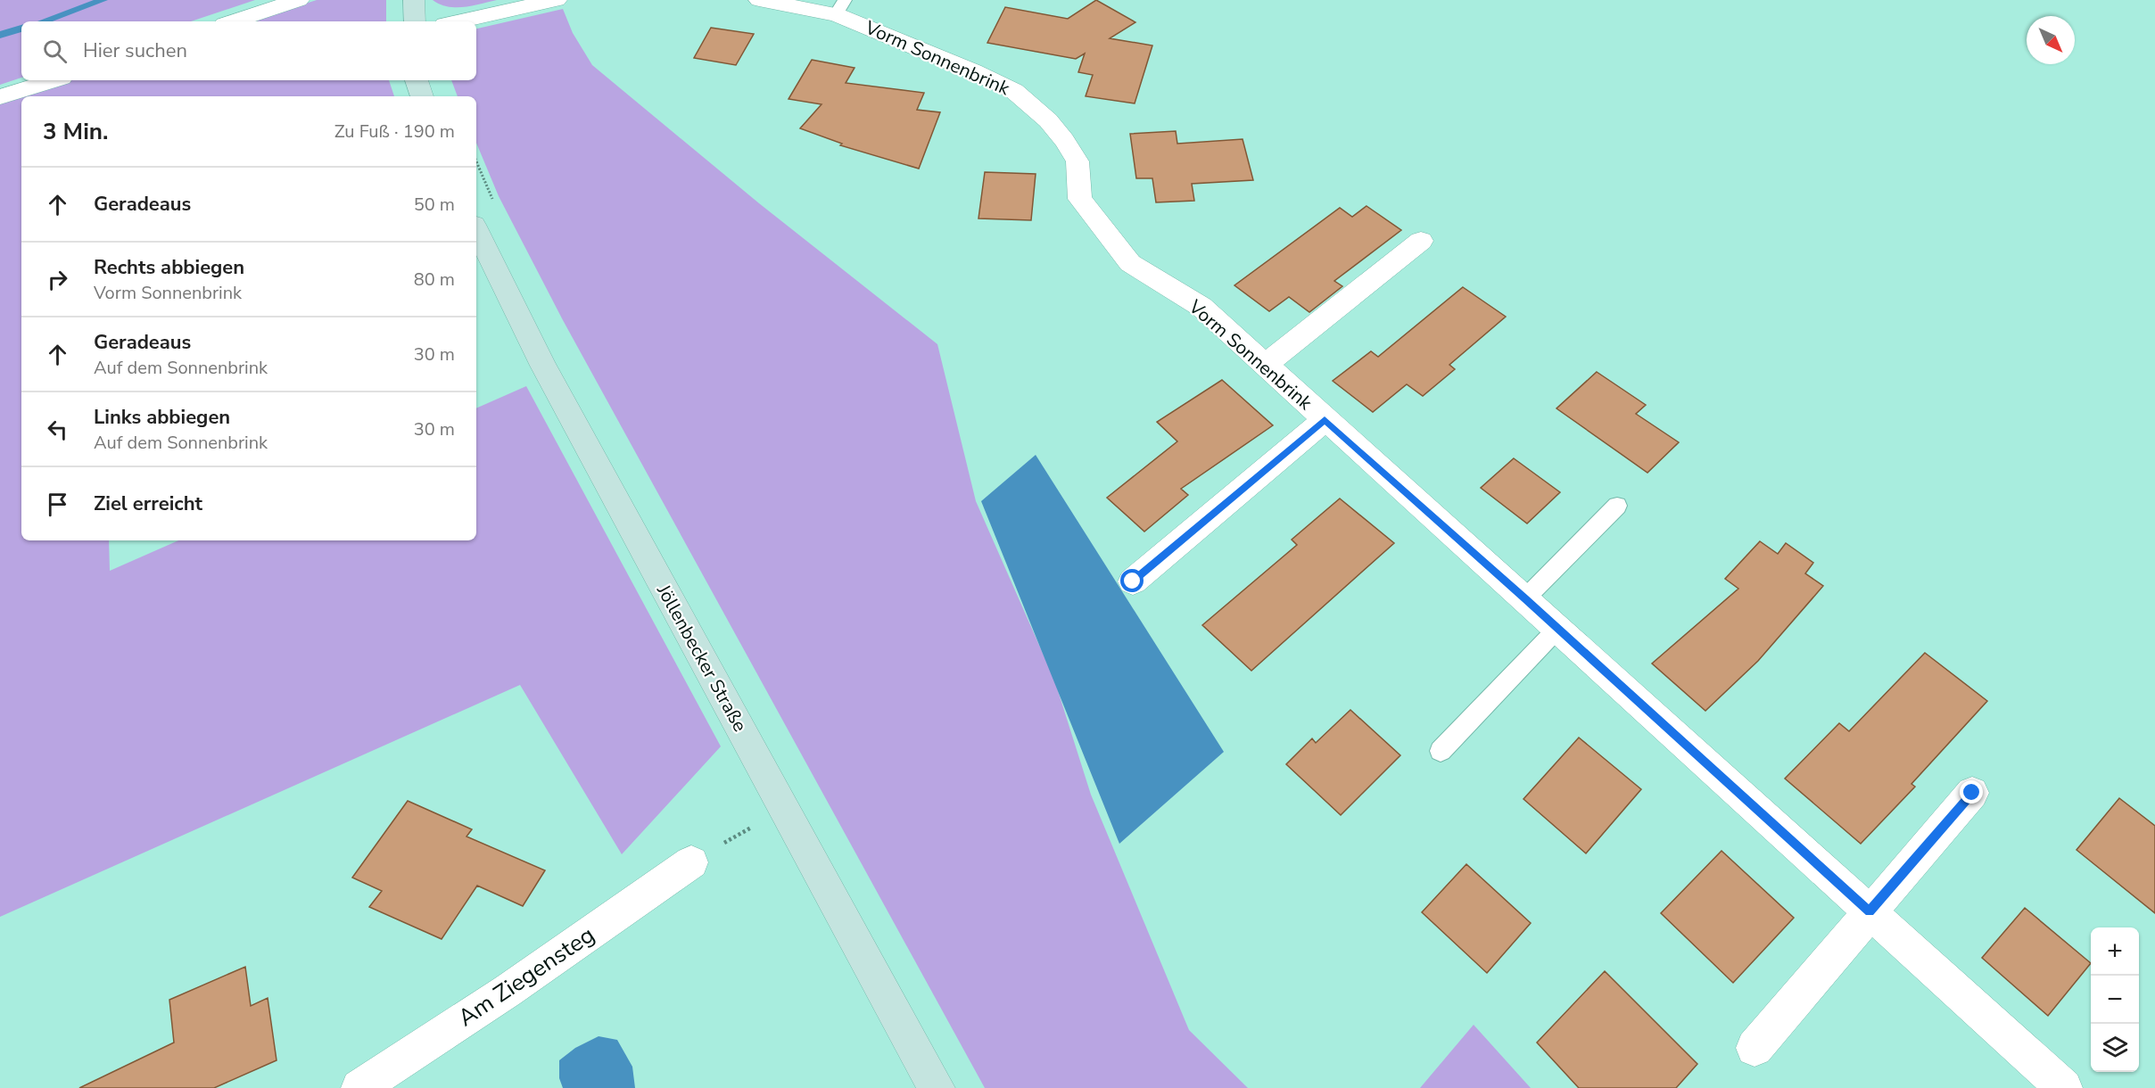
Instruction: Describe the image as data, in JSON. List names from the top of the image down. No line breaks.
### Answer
{"streets":{"main road":["Jöllenbecker Straße"],"street":["Vorm Sonnenbrink","Am Ziegensteg"]},"north":"bottom right","page":{"search":"Hier suchen","heading":["3 Min.","Zu Fuß · 190 m"],"list":[["Geradeaus","50 m"],["Rechts abbiegen","Vorm Sonnenbrink","80 m"],["Geradeaus","Auf dem Sonnenbrink","30 m"],["Links abbiegen","Auf dem Sonnenbrink","30 m"],"Ziel erreicht"],"map_buttons":["+","−"]}}
